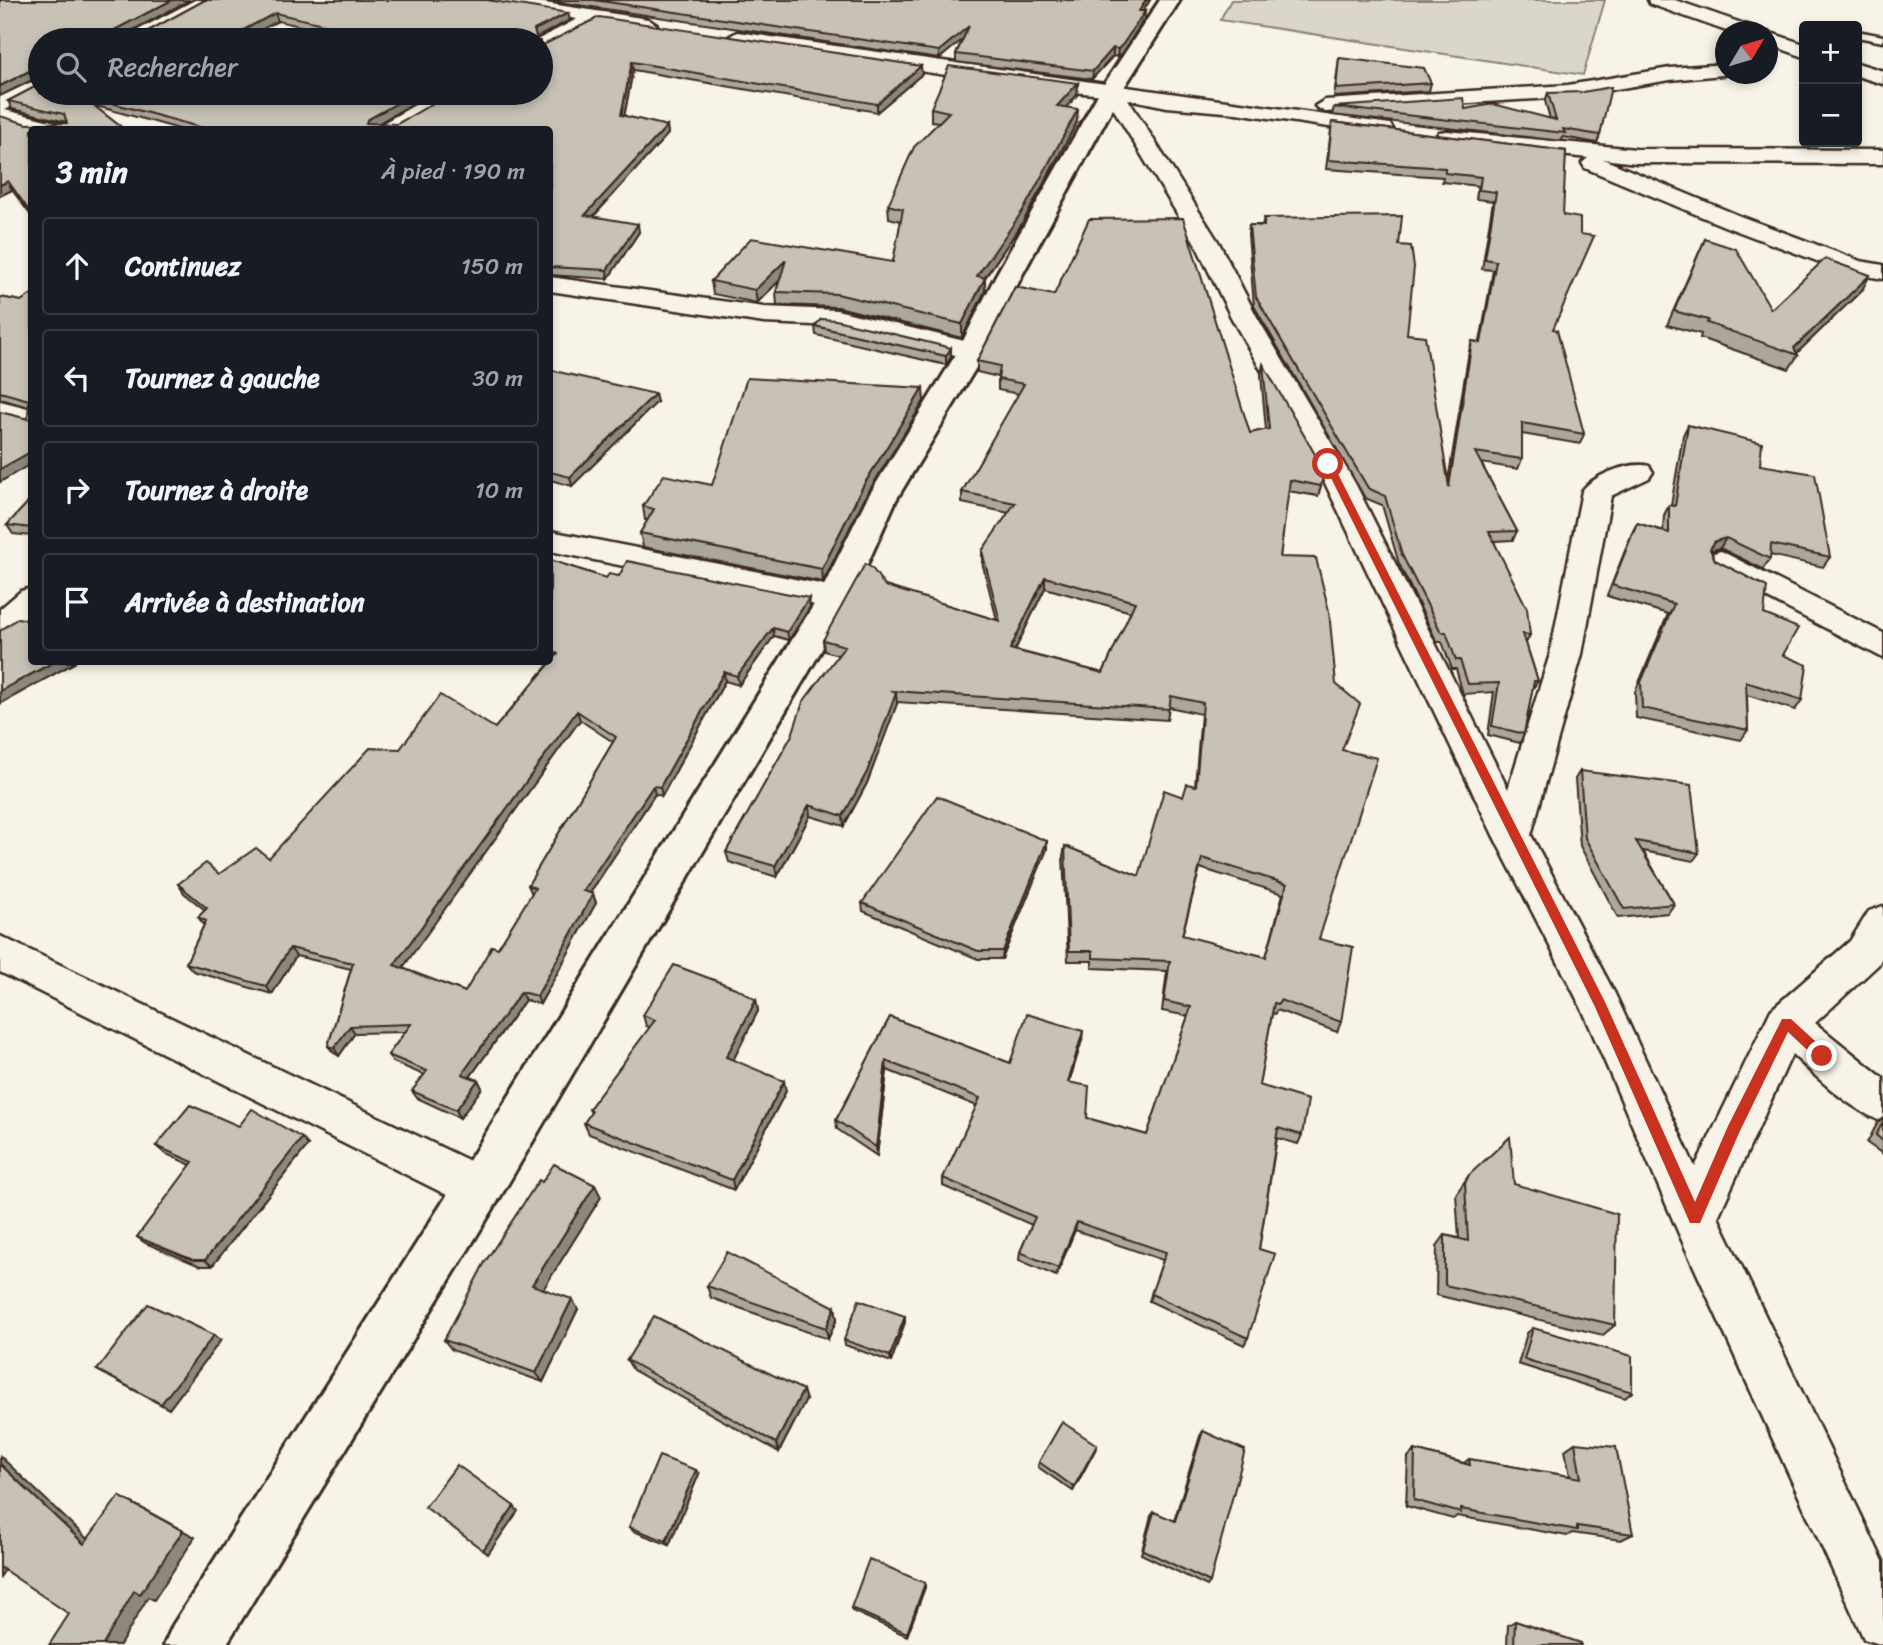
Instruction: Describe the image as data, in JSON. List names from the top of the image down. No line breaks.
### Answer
{"north":"top right","page":{"map_buttons":["+","−"],"search":"Rechercher","heading":["3 min","À pied · 190 m"],"list":[["Continuez","150 m"],["Tournez à gauche","30 m"],["Tournez à droite","10 m"],"Arrivée à destination"]}}
